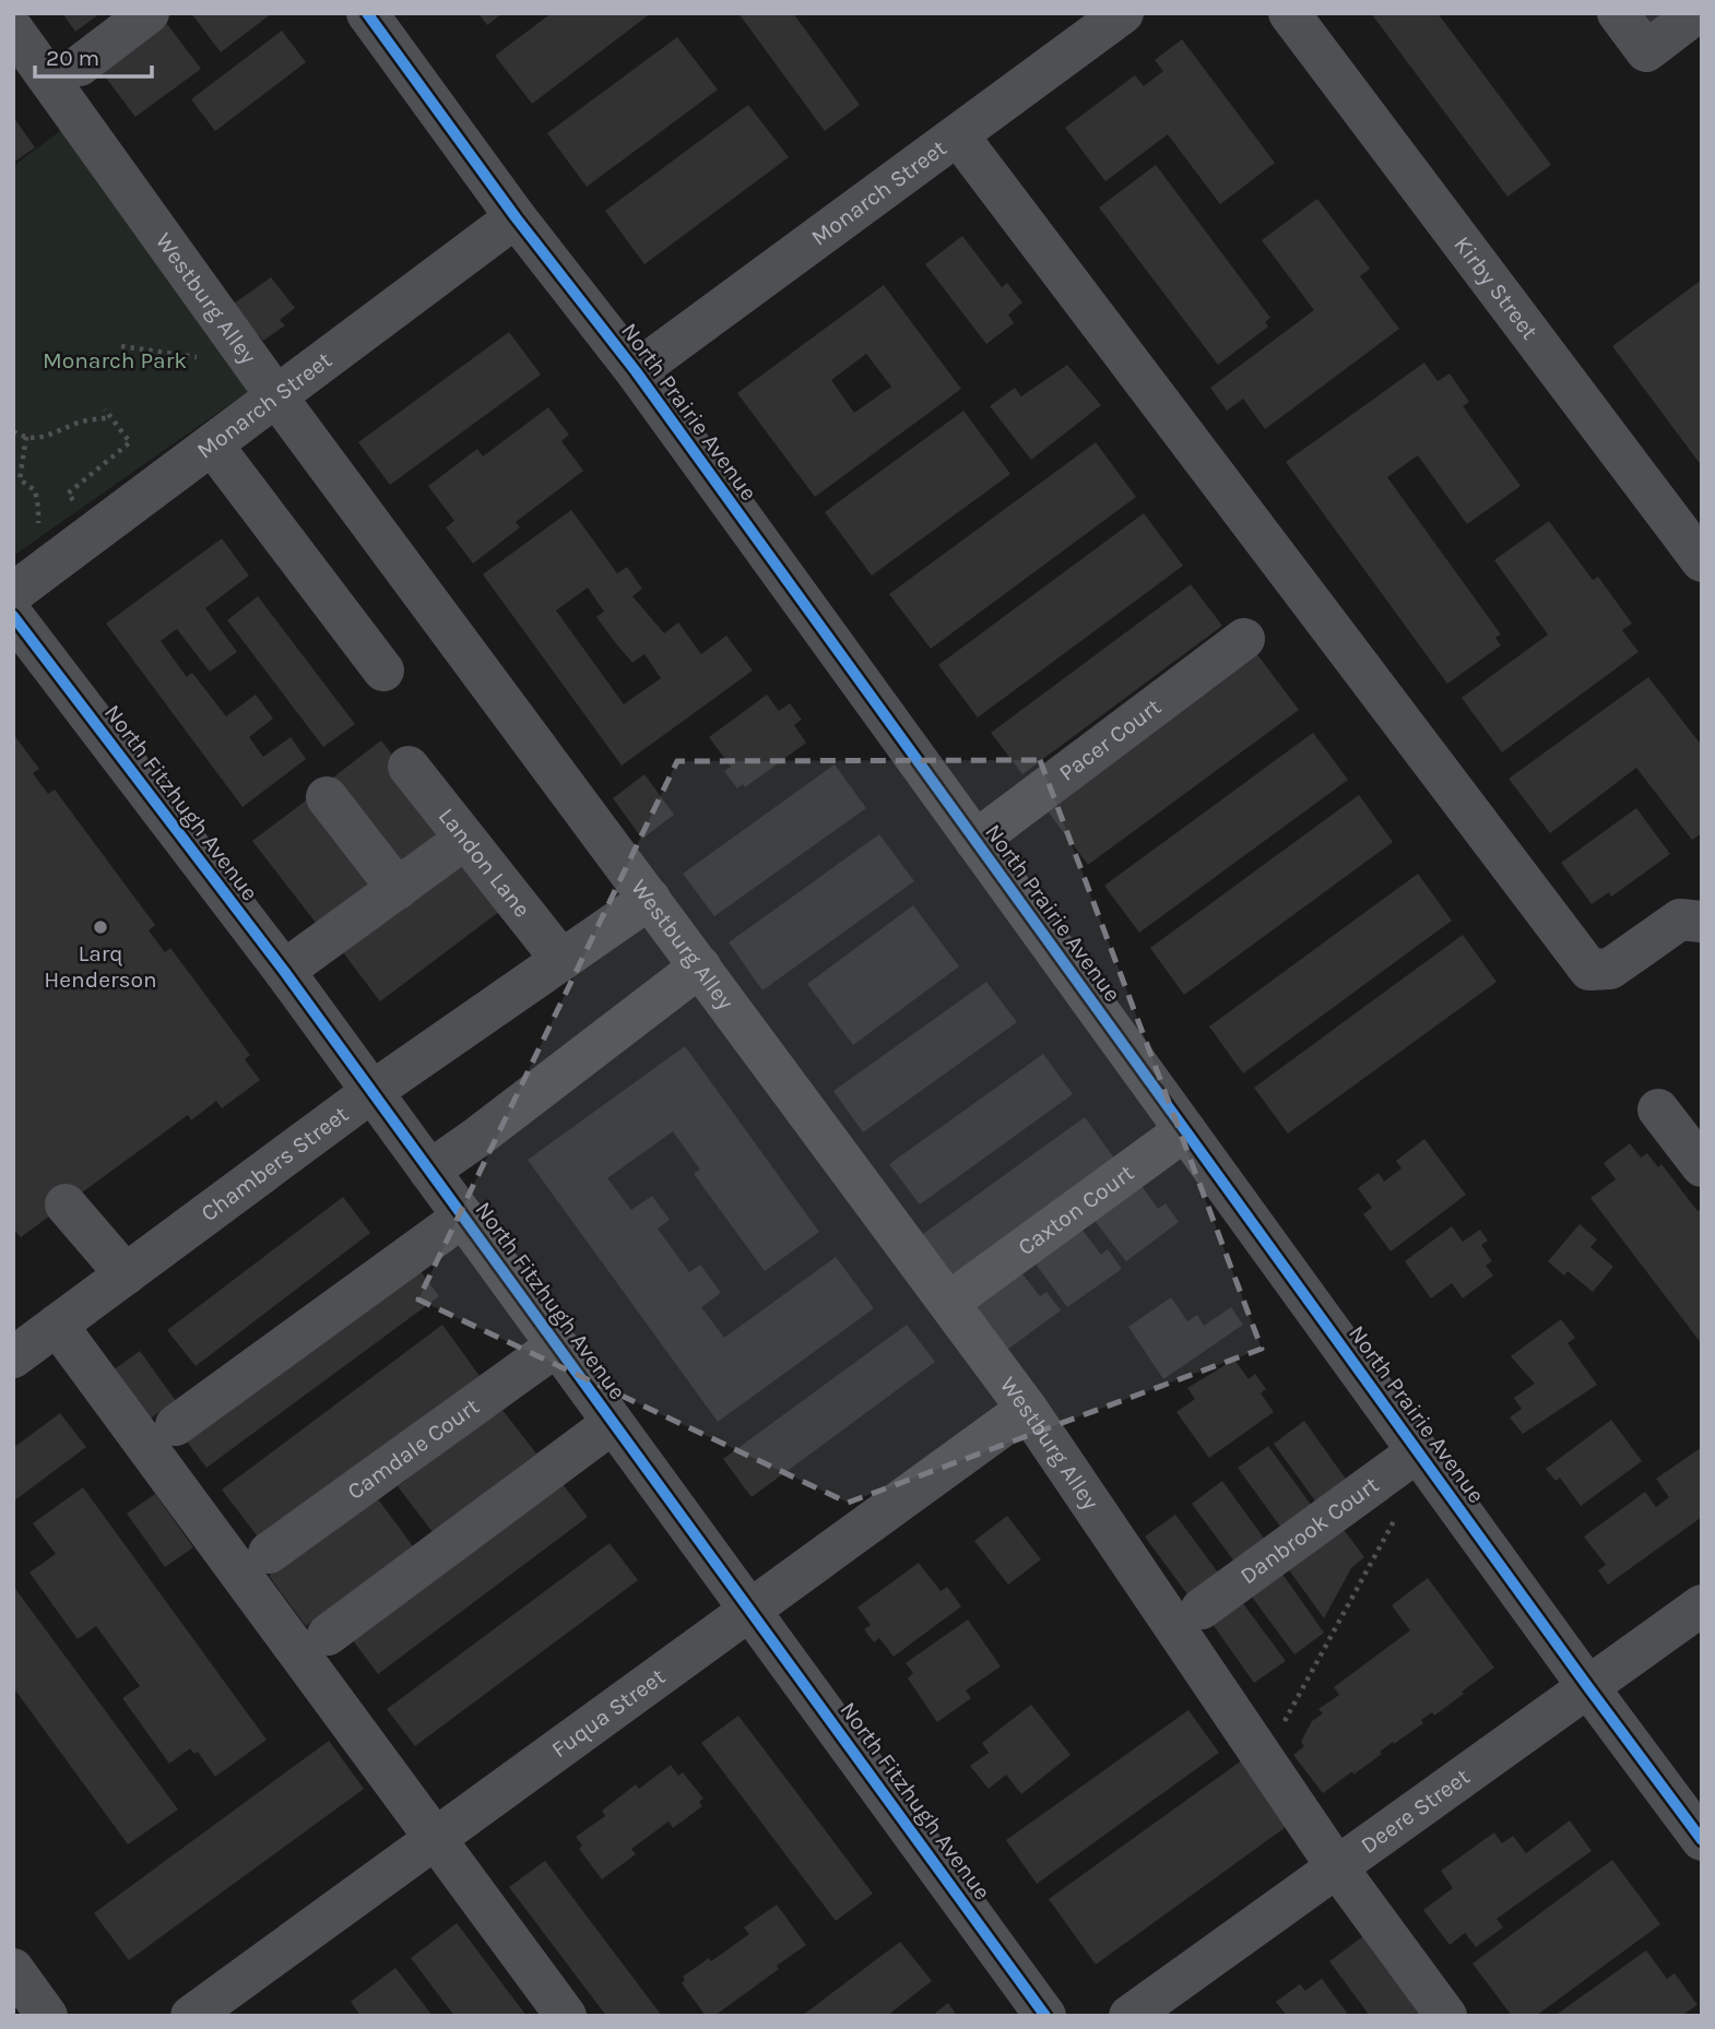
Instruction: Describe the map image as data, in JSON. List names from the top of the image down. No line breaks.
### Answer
{"streets":{"street":["Monarch Street","Kirby Street","Westburg Alley","North Prairie Avenue","Pacer Court","North Fitzhugh Avenue","Landon Lane","Chambers Street","Caxton Court","Camdale Court","Danbrook Court","Fuqua Street","Deere Street"]},"crossings":[["Monarch Street","Westburg Alley"],["Monarch Street","North Prairie Avenue"],["Westburg Alley","Chambers Street"],["Westburg Alley","Fuqua Street"],["Westburg Alley","Deere Street"],["North Prairie Avenue","Pacer Court"],["North Prairie Avenue","Caxton Court"],["North Prairie Avenue","Danbrook Court"],["North Prairie Avenue","Deere Street"],["North Fitzhugh Avenue","Chambers Street"],["North Fitzhugh Avenue","Camdale Court"],["North Fitzhugh Avenue","Fuqua Street"],["Landon Lane","Chambers Street"]],"parks":["Monarch Park"],"places":["Larq Henderson"],"scale_bar":"20 m"}
